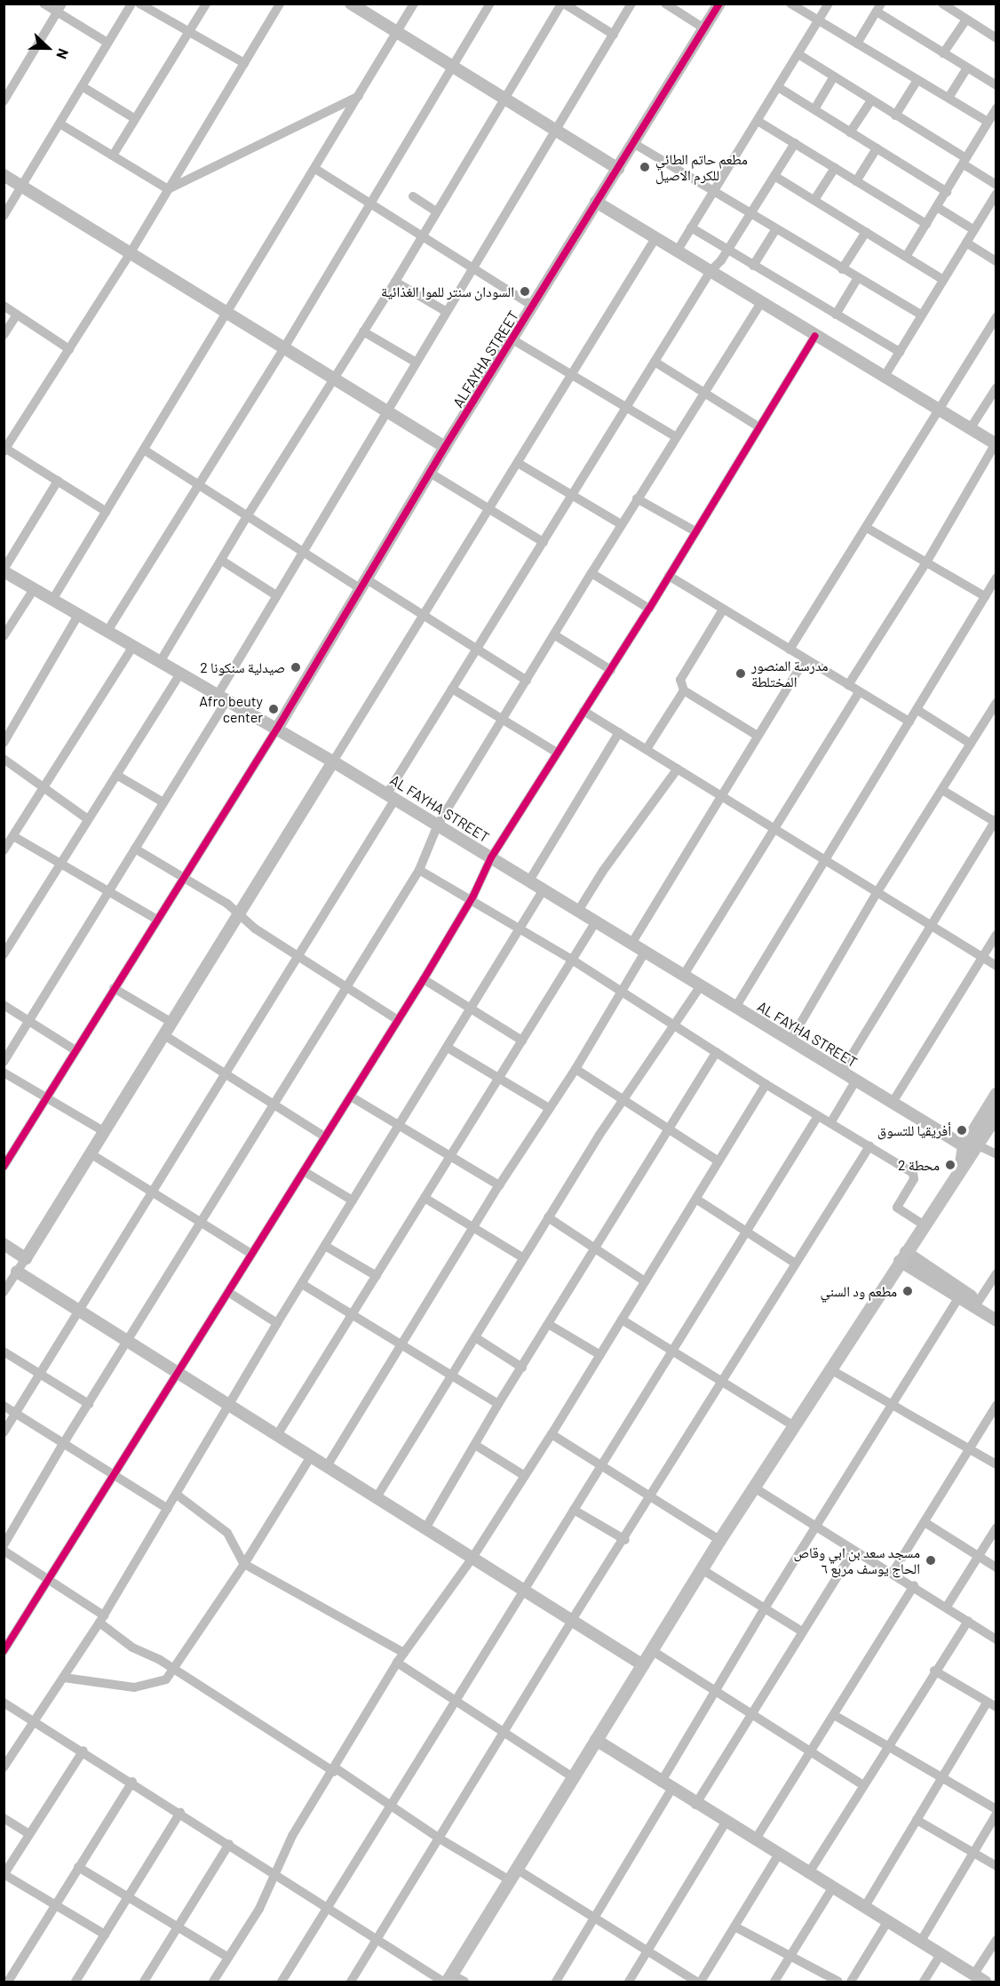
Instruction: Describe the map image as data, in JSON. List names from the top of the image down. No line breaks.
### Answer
{"streets":{"street":["ALFAYHA STREET","AL FAYHA STREET"]},"crossings":[["ALFAYHA STREET","AL FAYHA STREET"]],"places":["مطعم حاتم الطائي للكرم الاصيل","السودان سنتر للموا الغذائية","صيدلية سنكونا 2","مدرسة المنصور المختلطة","Afro beuty center","أفريقيا للتسوق","محطة 2","مطعم ود السني","مسجد سعد بن ابي وقاص الحاج يوسف مربع ٦"],"north":"right"}
